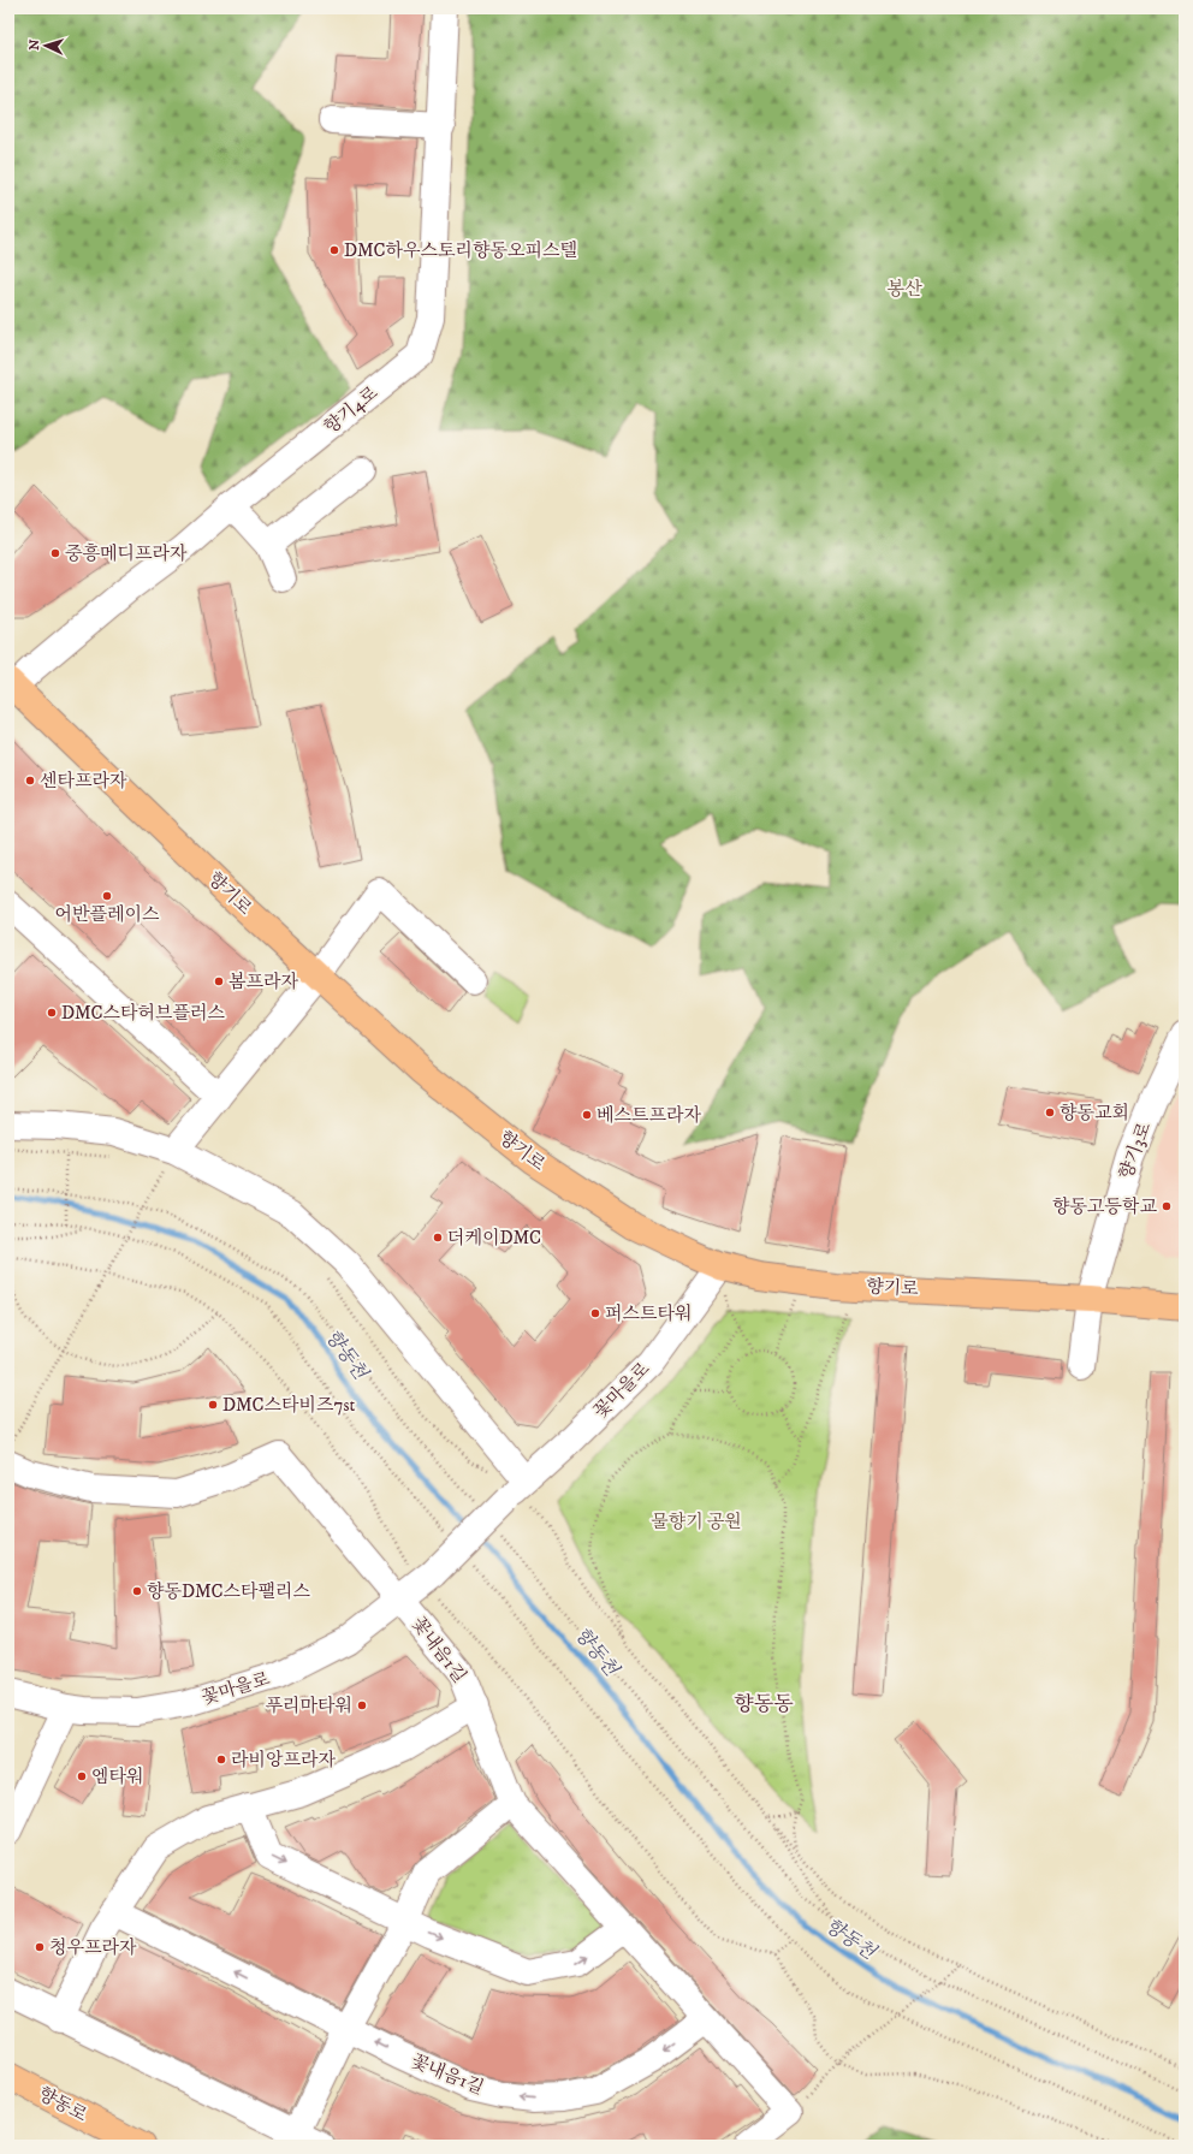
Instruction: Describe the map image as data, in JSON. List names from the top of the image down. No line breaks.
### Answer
{"streets":{"main road":["향기로","향동로"],"street":["향기4로","향기3로","꽃마을로","꽃내음1길"]},"crossings":[["향기4로","향기로"],["향기로","향기3로"],["향기로","꽃마을로"],["꽃마을로","꽃내음1길"]],"districts":["향동동"],"water":["향동천"],"parks":["봉산","물향기 공원"],"places":["DMC하우스토리향동오피스텔","중흥메디프라자","센타프라자","어반플레이스","봄프라자","DMC스타허브플러스","향동교회","베스트프라자","향동고등학교","더케이DMC","퍼스트타워","DMC스타비즈7st","향동DMC스타팰리스","푸리마타워","라비앙프라자","엠타워","청우프라자"],"north":"left"}
